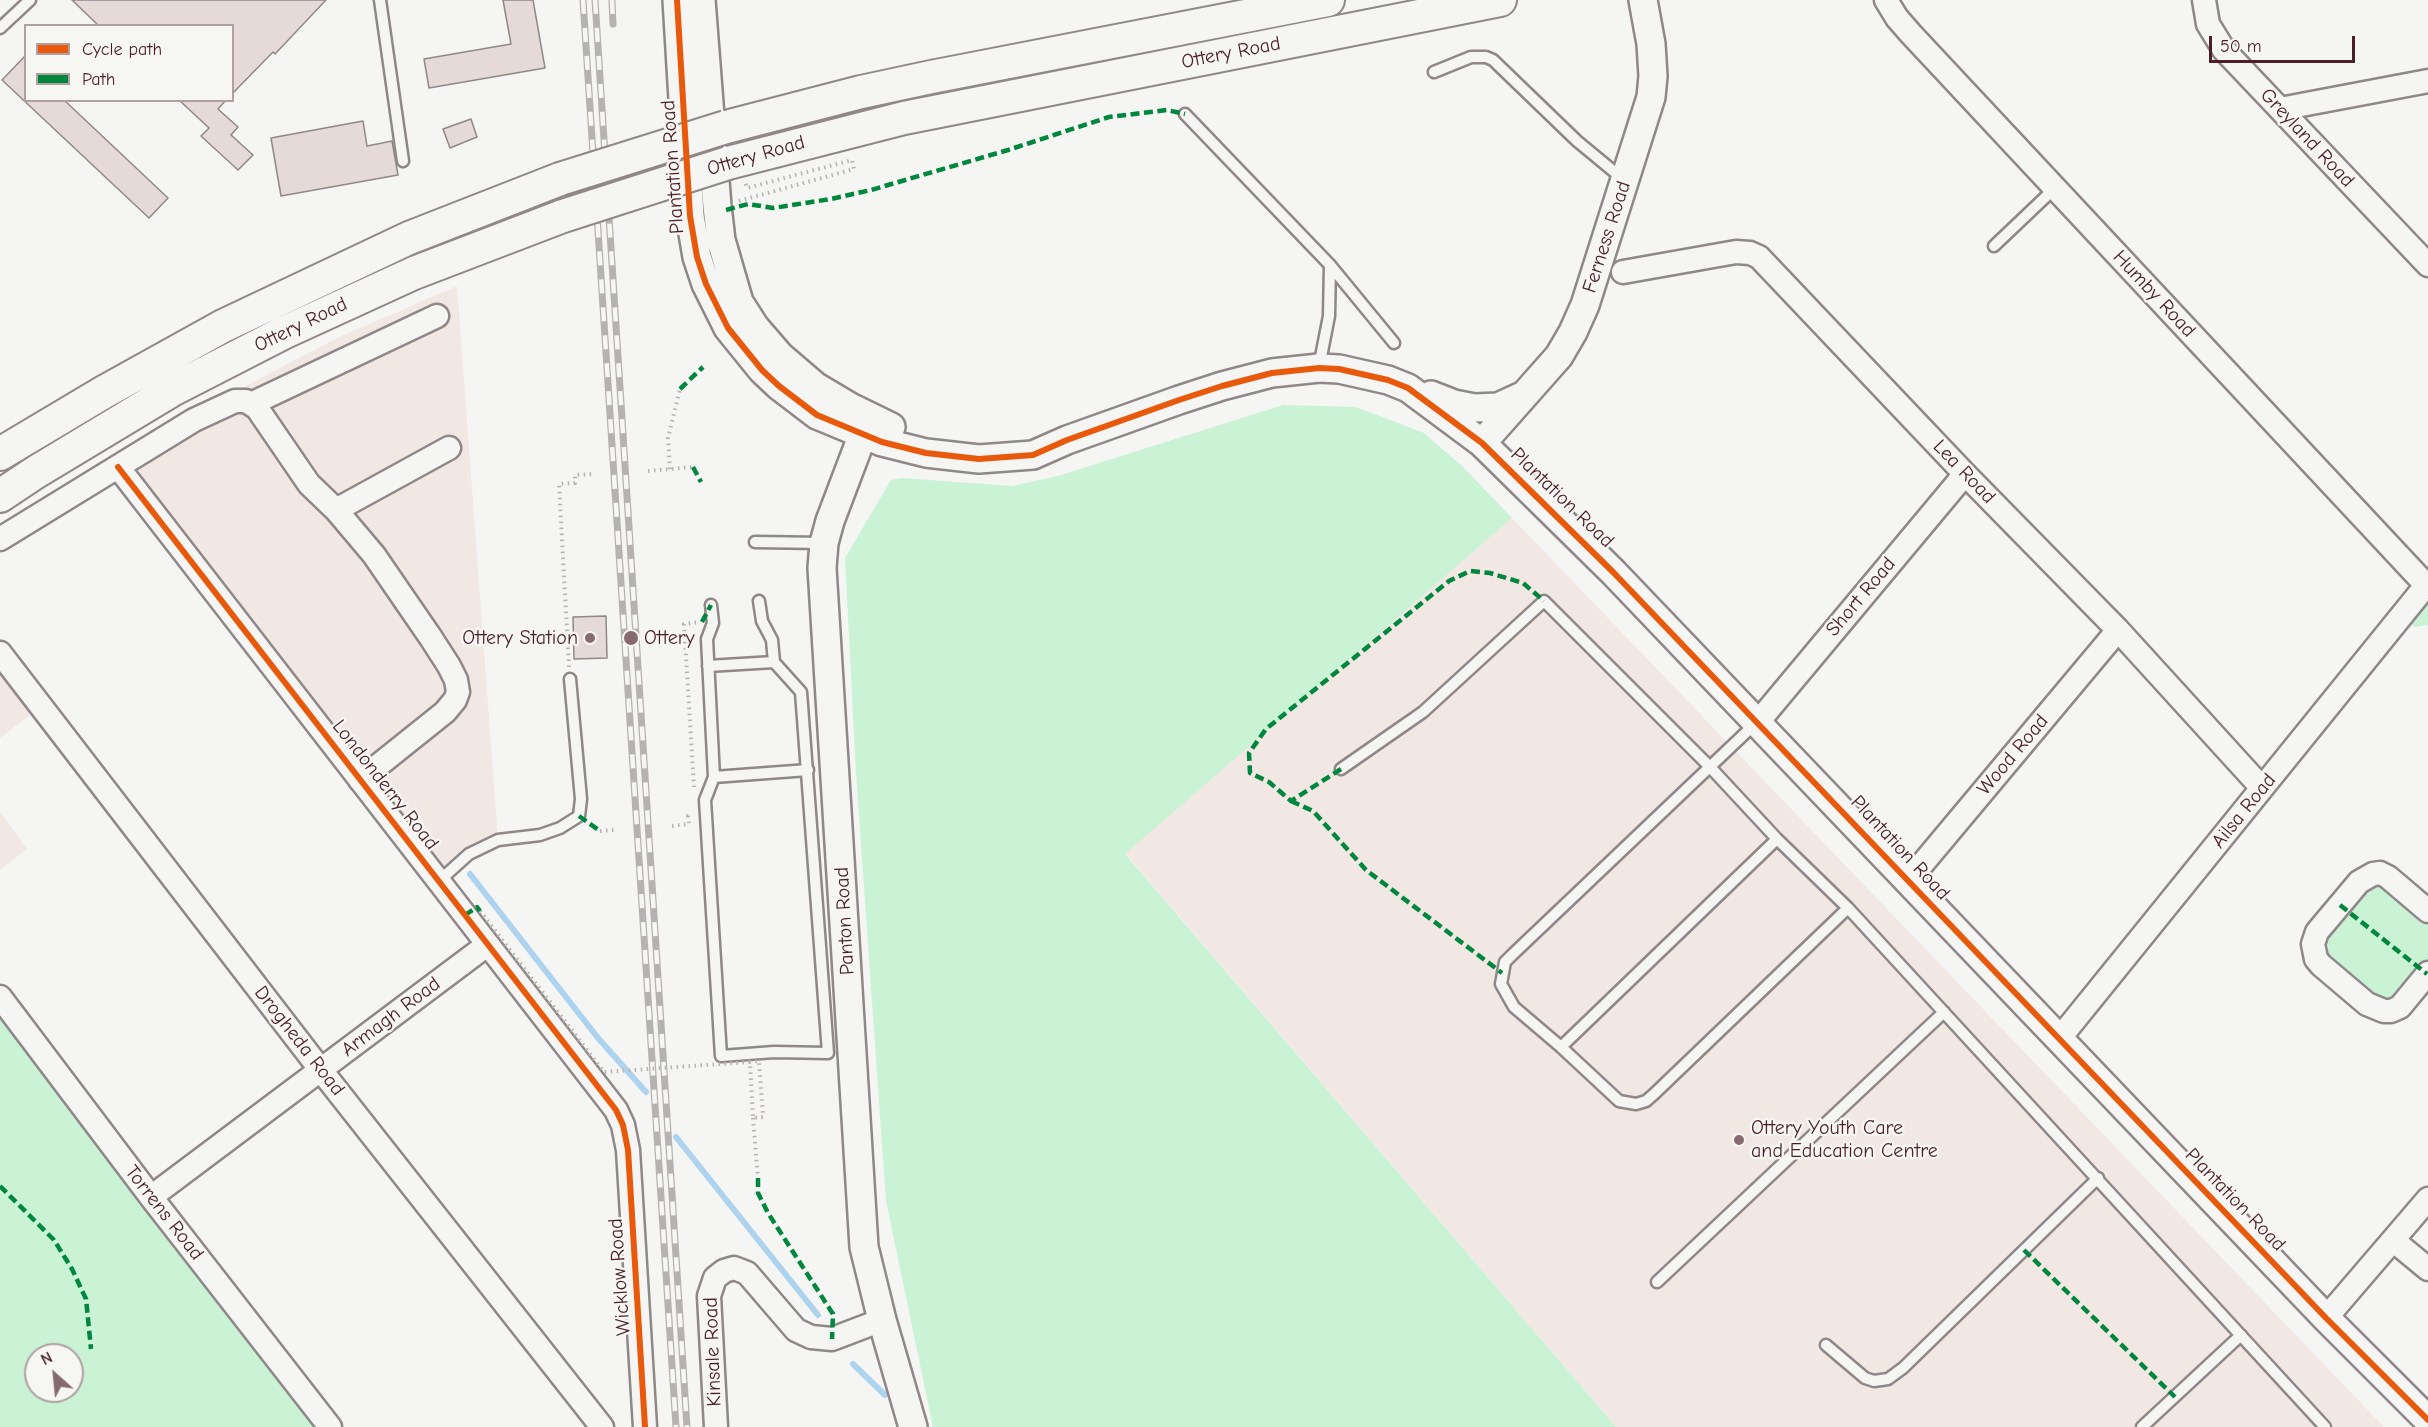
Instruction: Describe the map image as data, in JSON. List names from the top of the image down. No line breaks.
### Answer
{"streets":{"main road":["Ottery Road"],"street":["Greyland Road","Plantation Road","Ferness Road","Humby Road","Lea Road","Short Road","Wood Road","Londonderry Road","Ailsa Road","Panton Road","Armagh Road","Drogheda Road","Torrens Road","Wicklow Road","Kinsale Road"]},"crossings":[["Plantation Road","Ferness Road"],["Plantation Road","Short Road"],["Plantation Road","Wood Road"],["Plantation Road","Ailsa Road"],["Plantation Road","Panton Road"],["Humby Road","Ailsa Road"],["Lea Road","Short Road"],["Lea Road","Wood Road"],["Lea Road","Ailsa Road"],["Londonderry Road","Armagh Road"],["Londonderry Road","Wicklow Road"],["Panton Road","Kinsale Road"],["Armagh Road","Drogheda Road"],["Armagh Road","Torrens Road"]],"places":["Ottery Station","Ottery","Ottery Youth Care and Education Centre"],"legend":["Cycle path","Path"],"scale_bar":"50 m","north":"top left"}
